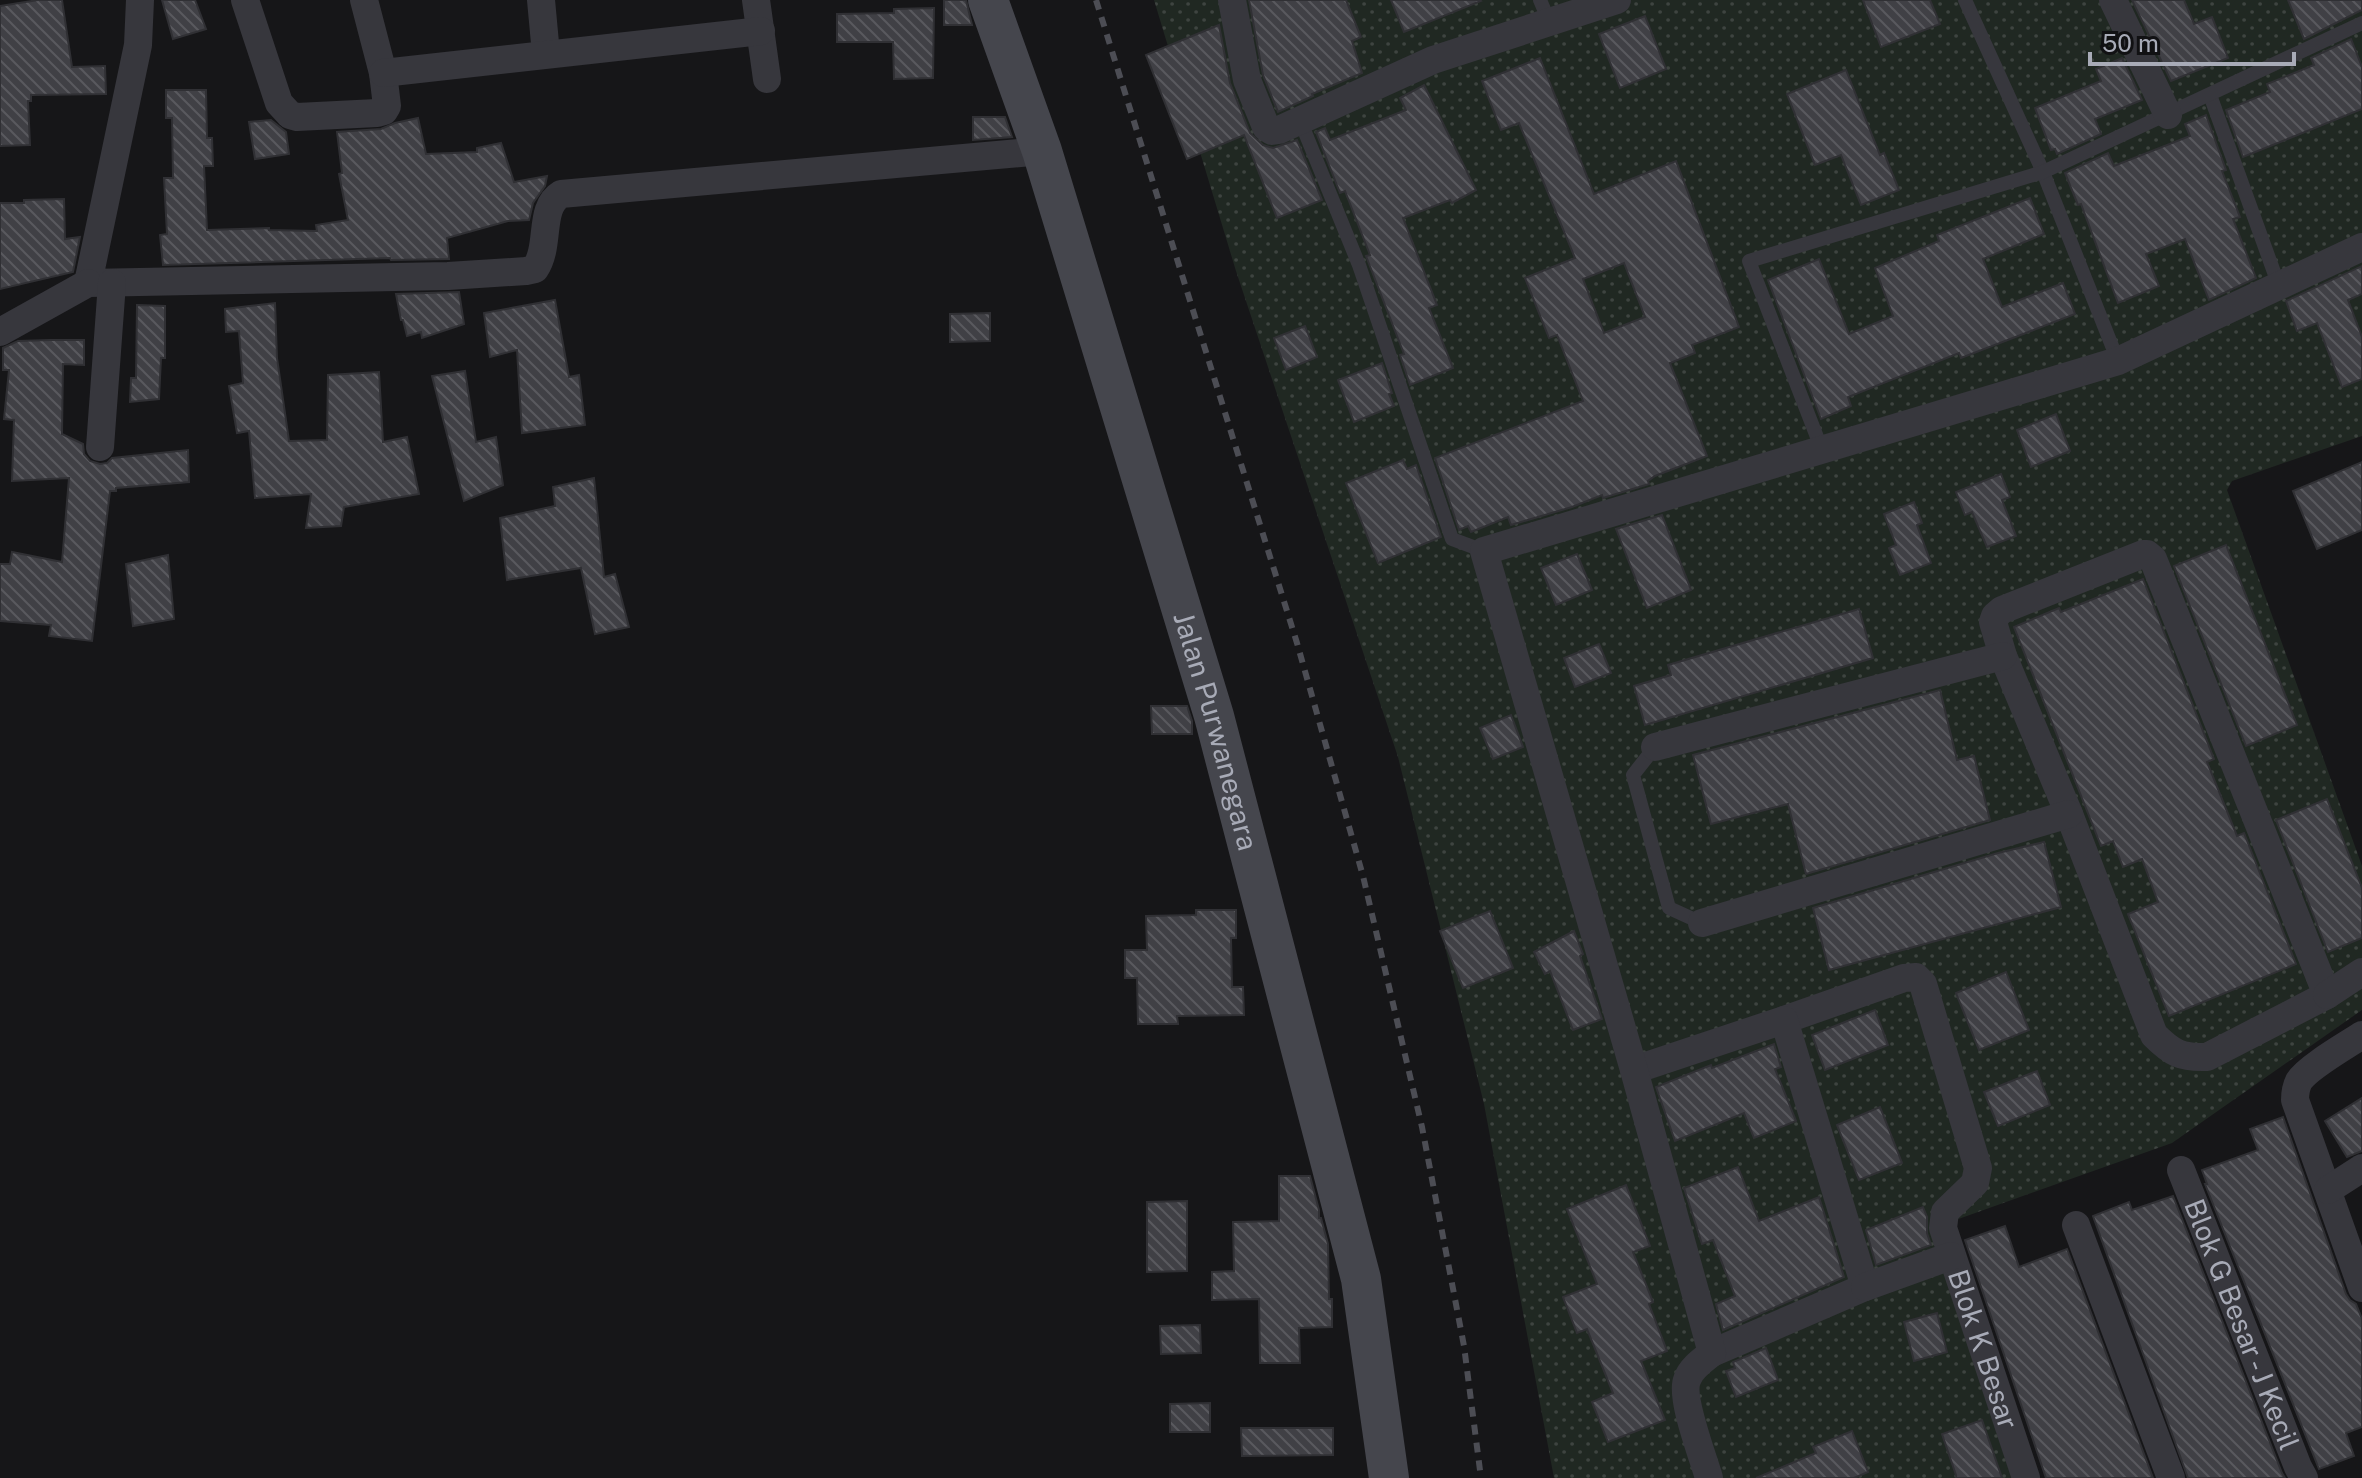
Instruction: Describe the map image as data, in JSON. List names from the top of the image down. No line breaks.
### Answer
{"streets":{"street":["Jalan Purwanegara","Blok G Besar - J Kecil","Blok K Besar"]},"scale_bar":"50 m"}
